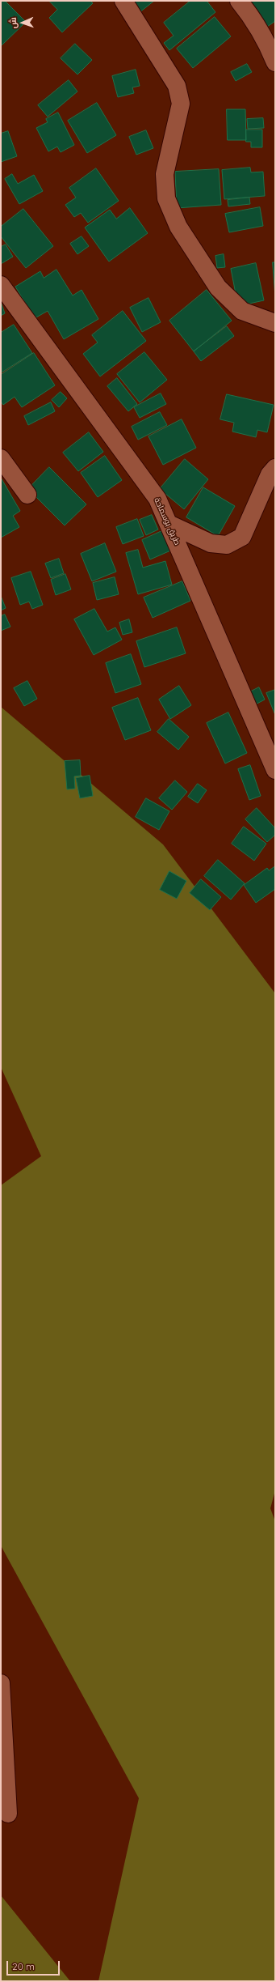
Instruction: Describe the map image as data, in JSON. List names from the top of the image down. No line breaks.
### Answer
{"streets":{"street":["طريق بوسماحة"]},"scale_bar":"20 m","north":"left"}
